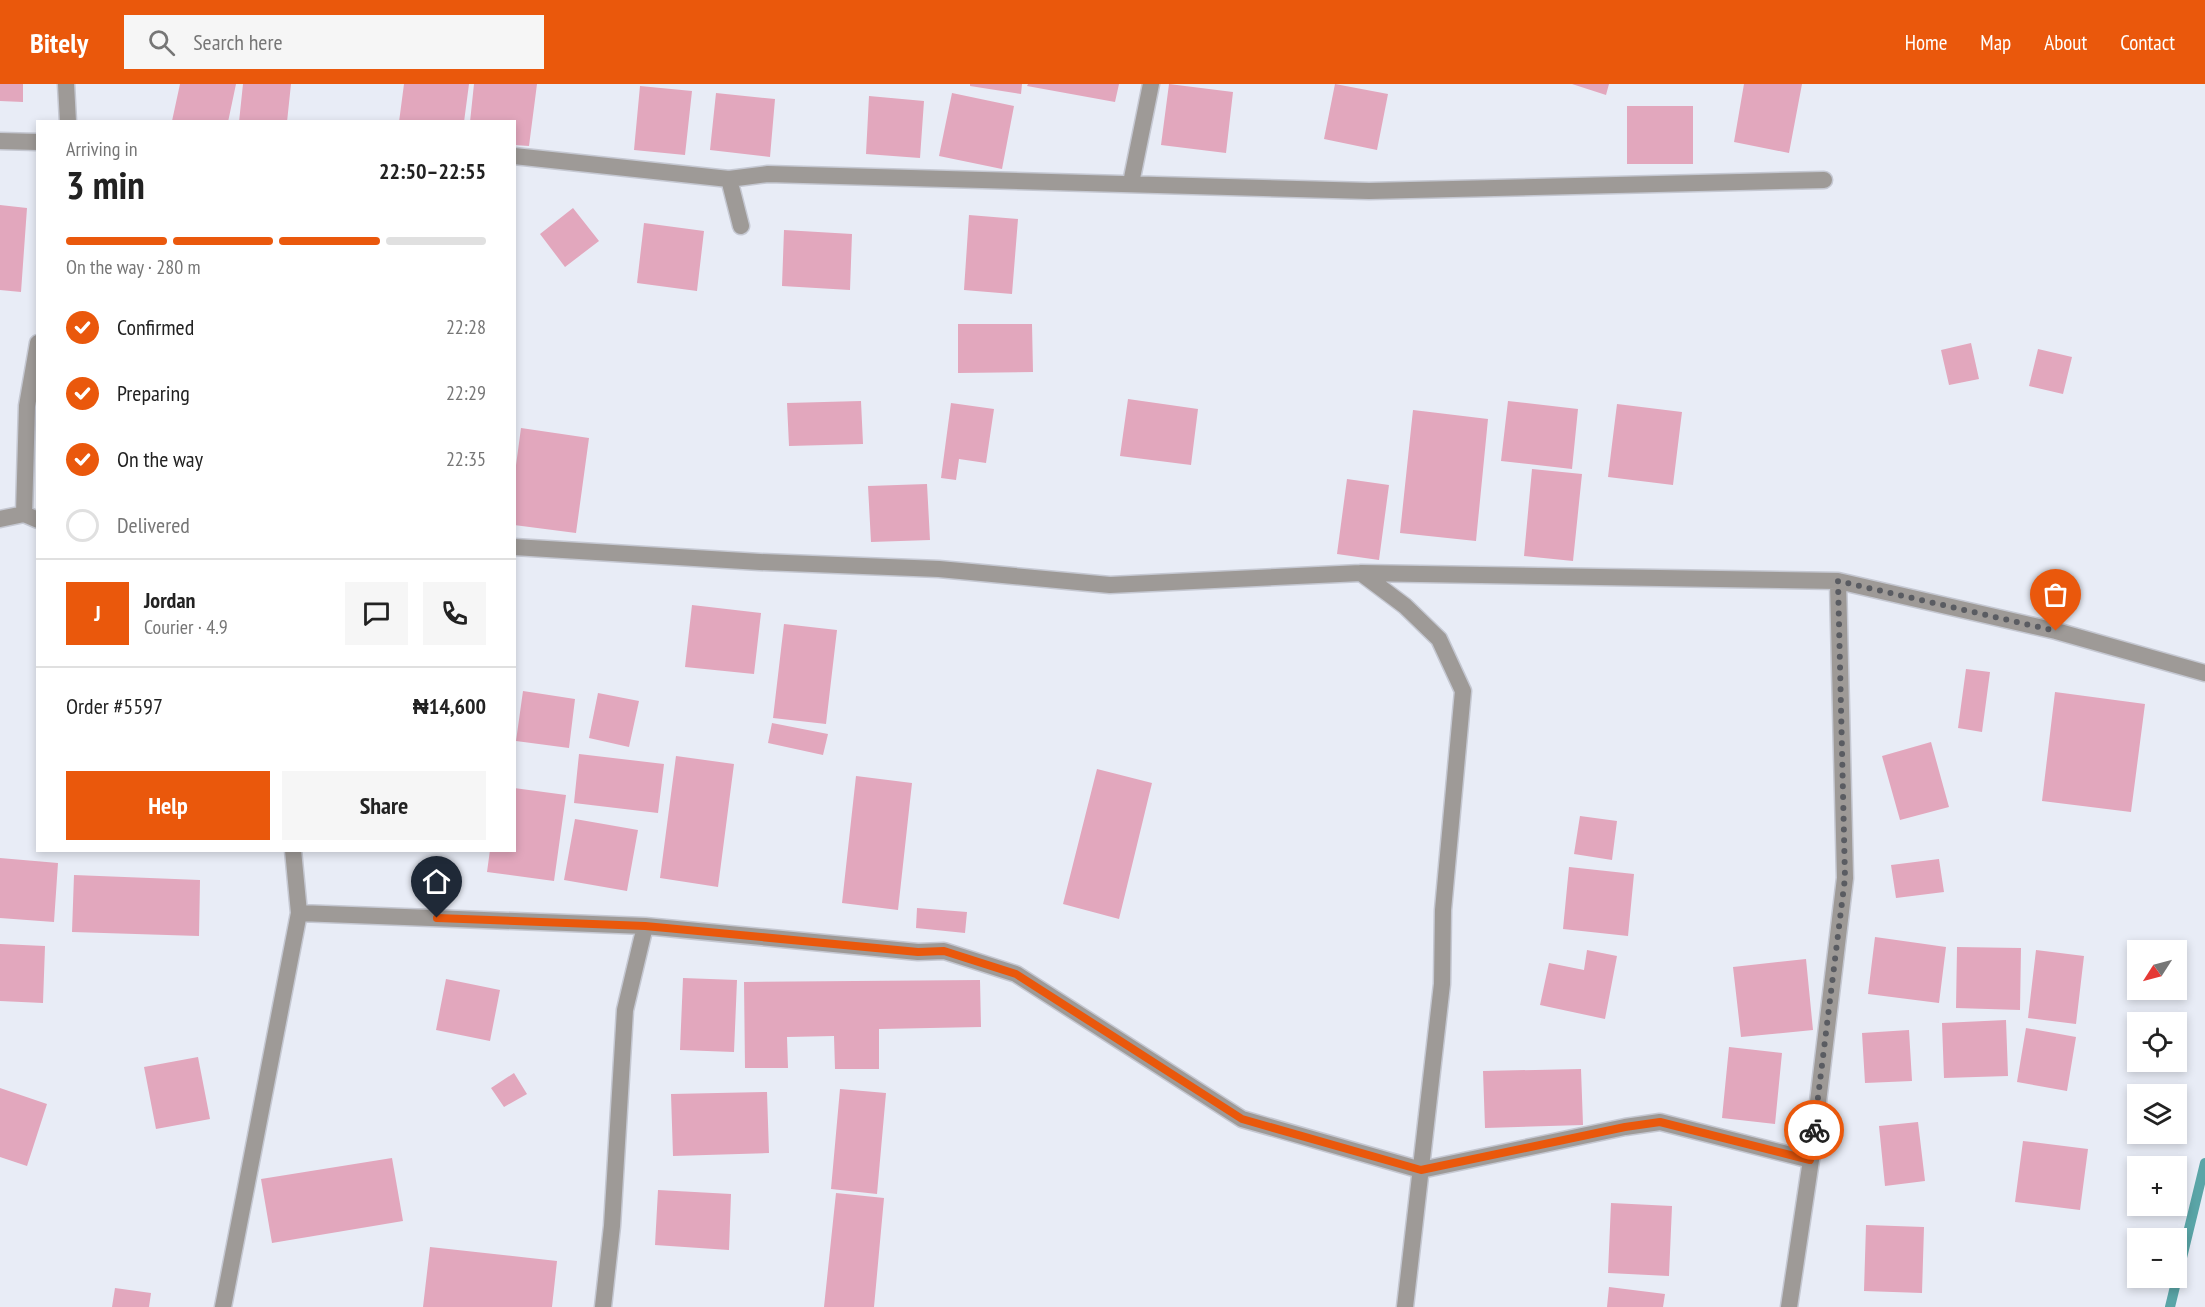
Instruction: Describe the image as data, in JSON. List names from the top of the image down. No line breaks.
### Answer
{"north":"bottom left","page":{"header":"Bitely","search":"Search here","nav":["Home","Map","About","Contact"],"heading":["3 min","Arriving in","22:50–22:55"],"panel":["Jordan","Courier · 4.9","Order #5597","₦14,600"],"bar":"On the way · 280 m","list":[["Confirmed","22:28"],["Preparing","22:29"],["On the way","22:35"],"Delivered"],"round":"J","buttons":["Help","Share"],"map_buttons":["+","−"]}}
